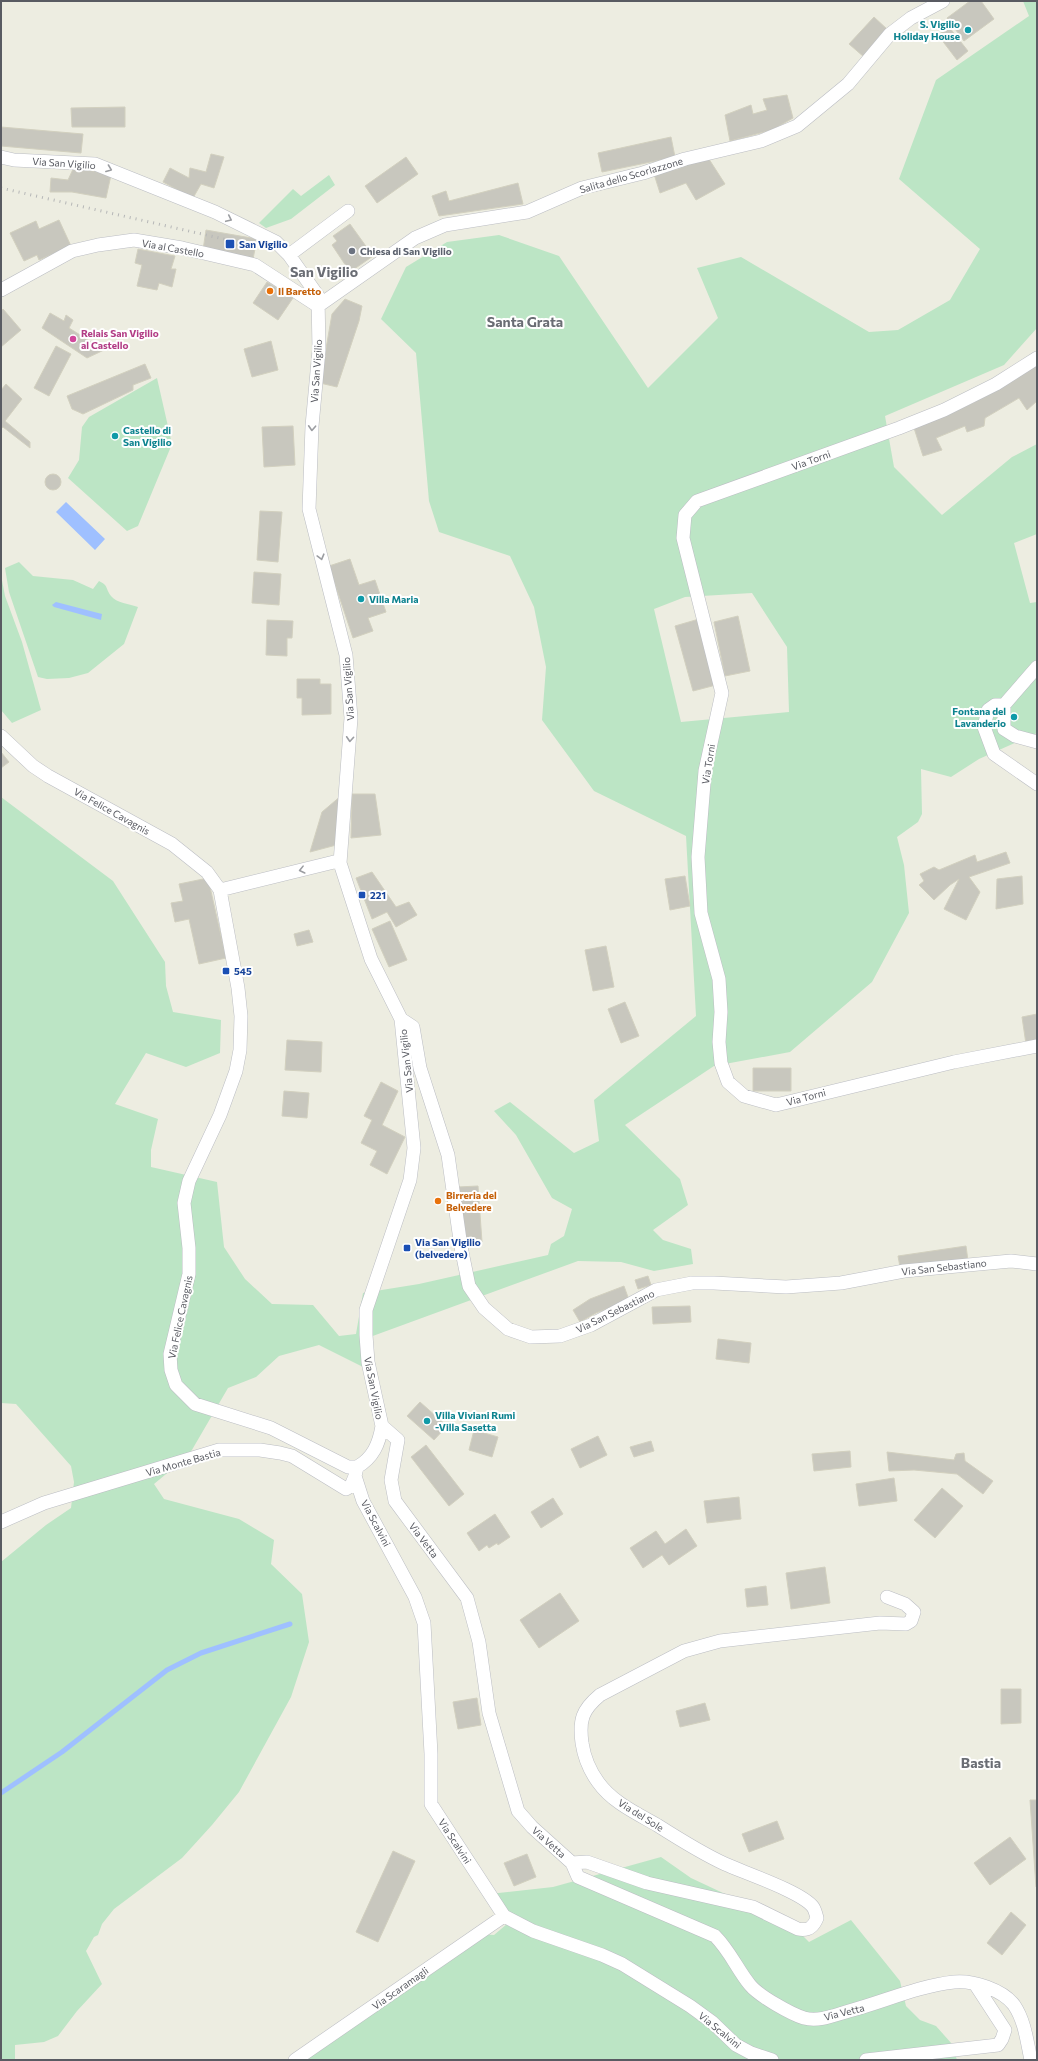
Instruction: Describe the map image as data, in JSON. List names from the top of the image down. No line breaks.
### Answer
{"streets":{"street":["Via San Vigilio","Salita dello Scorlazzone","Via al Castello","Via Torni","Via Felice Cavagnis","Via San Sebastiano","Via Monte Bastia","Via Scalvini","Via Vetta","Via del Sole","Via Scaramagli"]},"crossings":[["Via San Vigilio","Salita dello Scorlazzone"],["Via San Vigilio","Via al Castello"],["Via San Vigilio","Via San Sebastiano"],["Via San Vigilio","Via Vetta"],["Salita dello Scorlazzone","Via al Castello"],["Via Felice Cavagnis","Via Monte Bastia"],["Via Felice Cavagnis","Via Scalvini"],["Via Monte Bastia","Via Scalvini"],["Via Scalvini","Via Scaramagli"],["Via Vetta","Via del Sole"]],"one_way":["Via San Vigilio"],"districts":["San Vigilio","Santa Grata","Bastia"],"places":{"other":["S. Vigilio Holiday House","Chiesa di San Vigilio","Il Baretto","Relais San Vigilio al Castello","Castello di San Vigilio","Villa Maria","Fontana del Lavanderio","Birreria del Belvedere","Villa Viviani Rumi -Villa Sasetta"],"transit":["San Vigilio","221","545","Via San Vigilio (belvedere)"]}}
